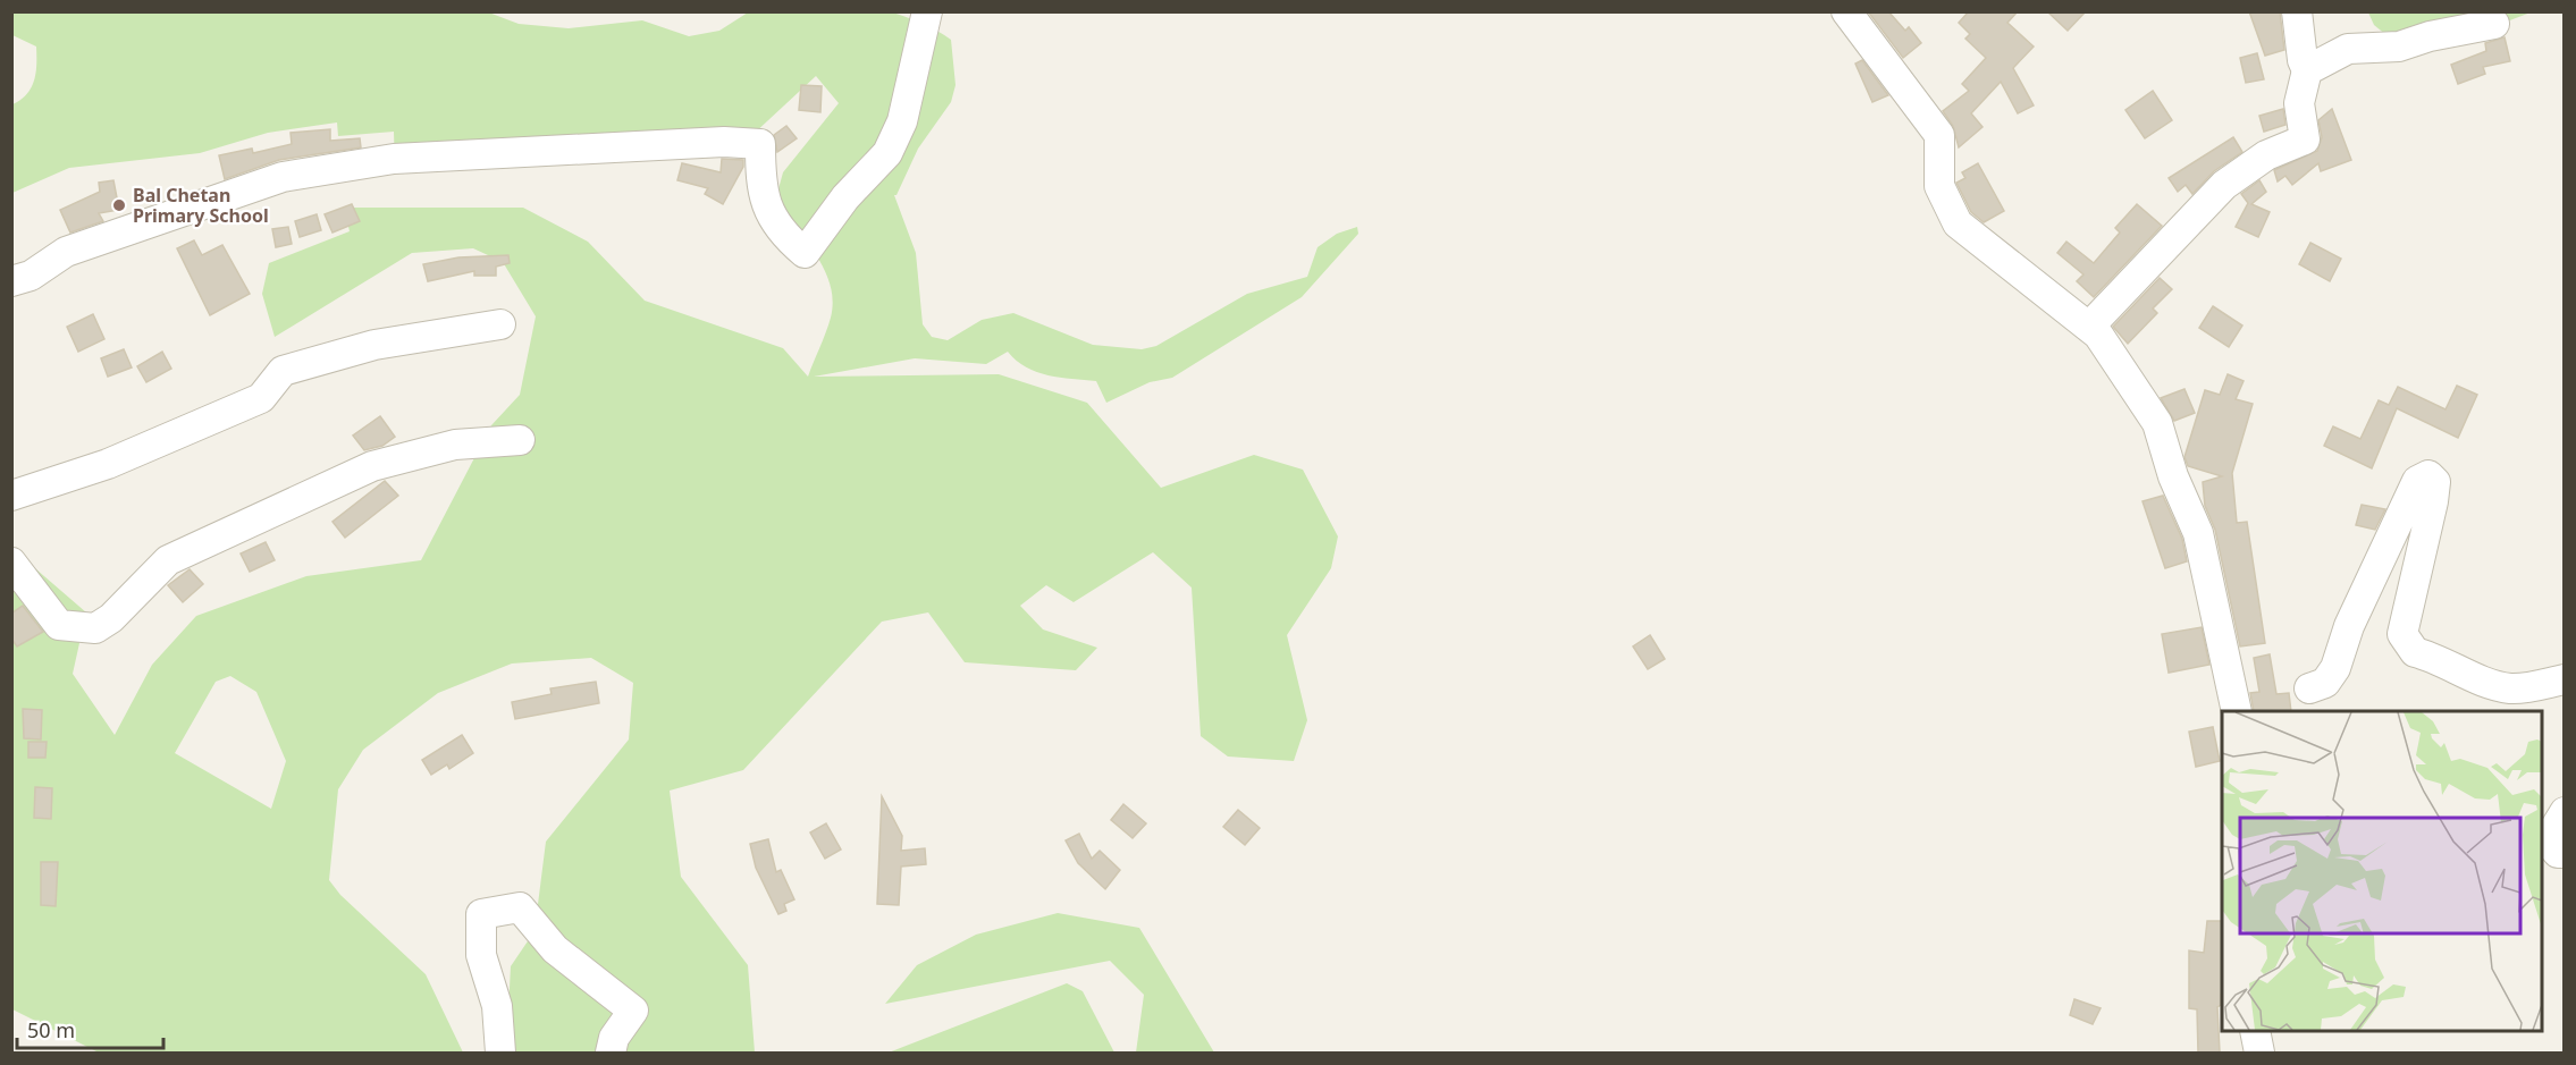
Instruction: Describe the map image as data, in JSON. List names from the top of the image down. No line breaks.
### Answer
{"places":["Bal Chetan Primary School"],"scale_bar":"50 m"}
